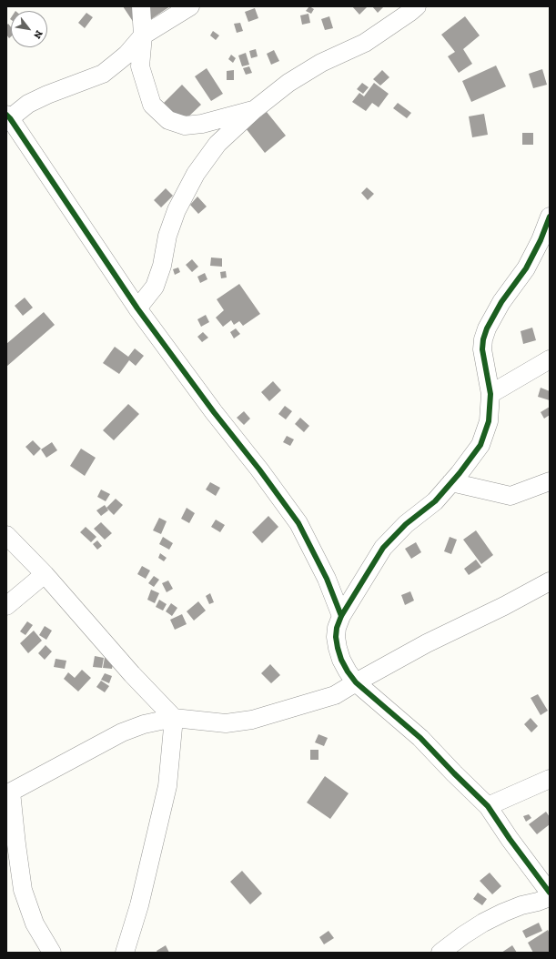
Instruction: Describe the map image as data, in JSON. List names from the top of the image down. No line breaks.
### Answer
{"north":"bottom right"}
